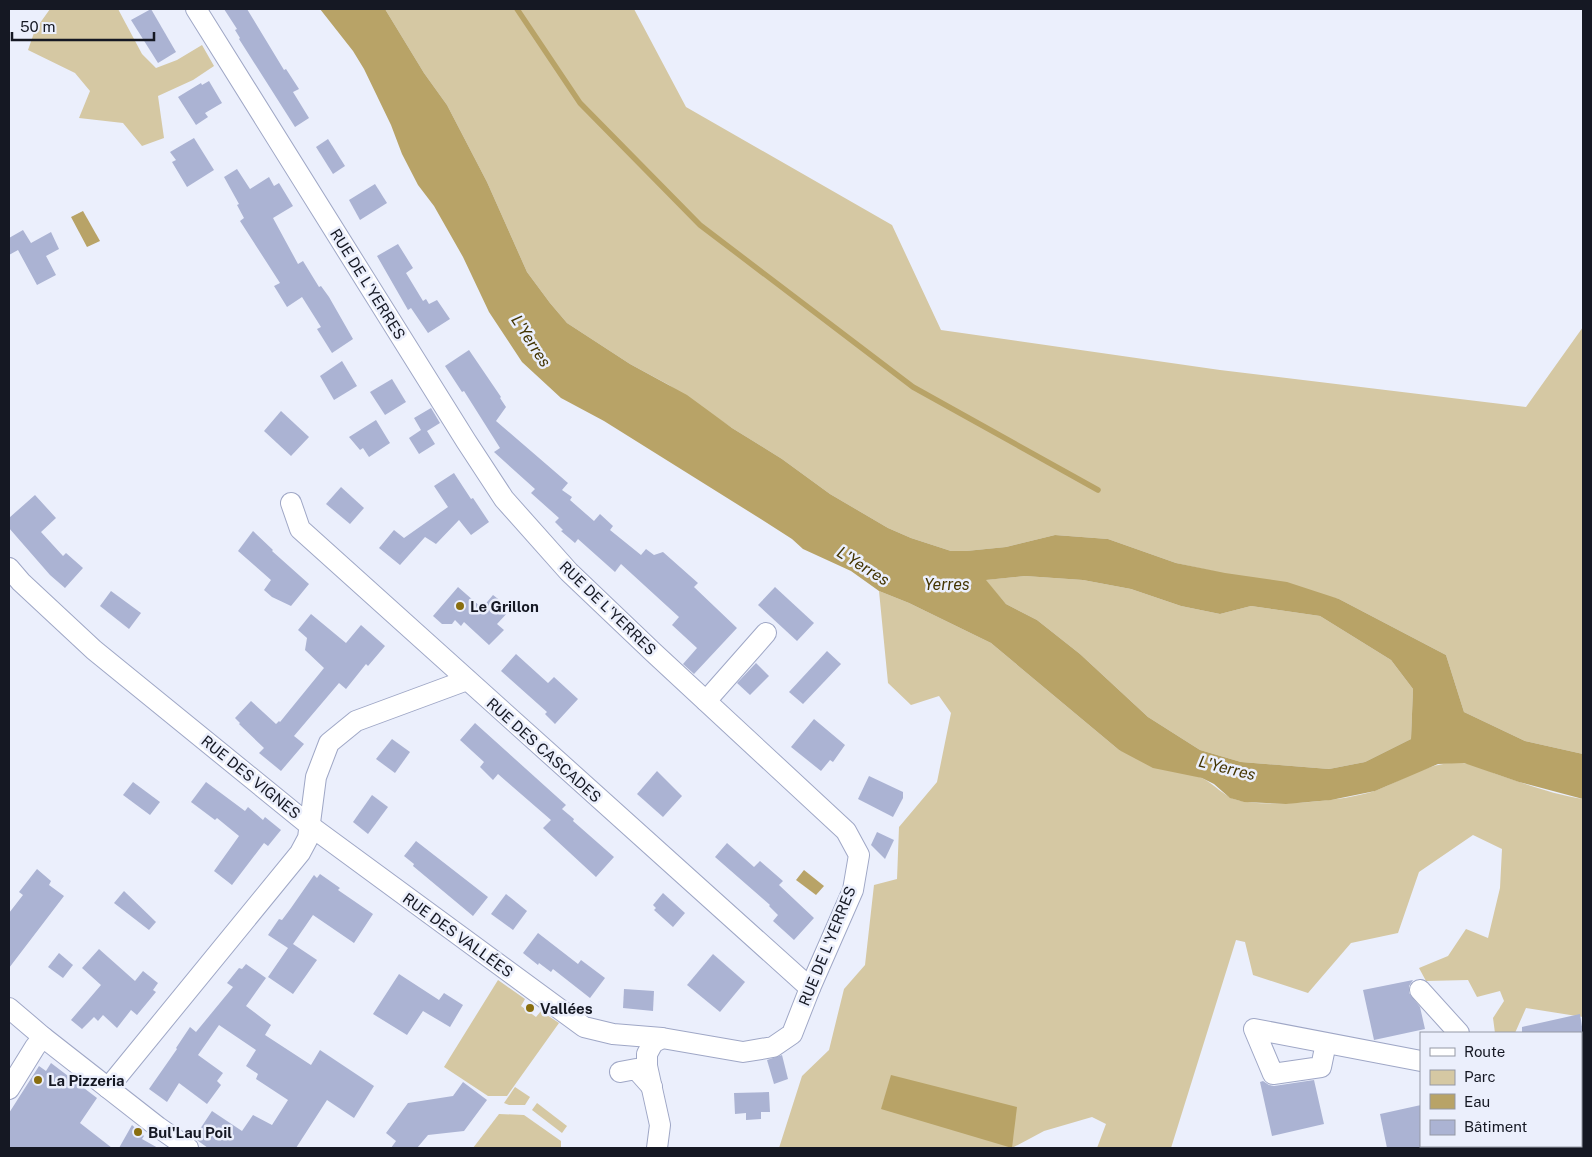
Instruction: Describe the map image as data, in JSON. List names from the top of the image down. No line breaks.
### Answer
{"streets":{"street":["RUE DE L'YERRES","RUE DES CASCADES","RUE DES VIGNES","RUE DES VALLÉES"]},"crossings":[["RUE DE L'YERRES","RUE DES CASCADES"],["RUE DE L'YERRES","RUE DES VALLÉES"],["RUE DES VIGNES","RUE DES VALLÉES"]],"water":["L'Yerres","Yerres"],"places":["Le Grillon","Vallées","La Pizzeria","Bul'Lau Poil"],"legend":["Route","Parc","Eau","Bâtiment"],"scale_bar":"50 m"}
